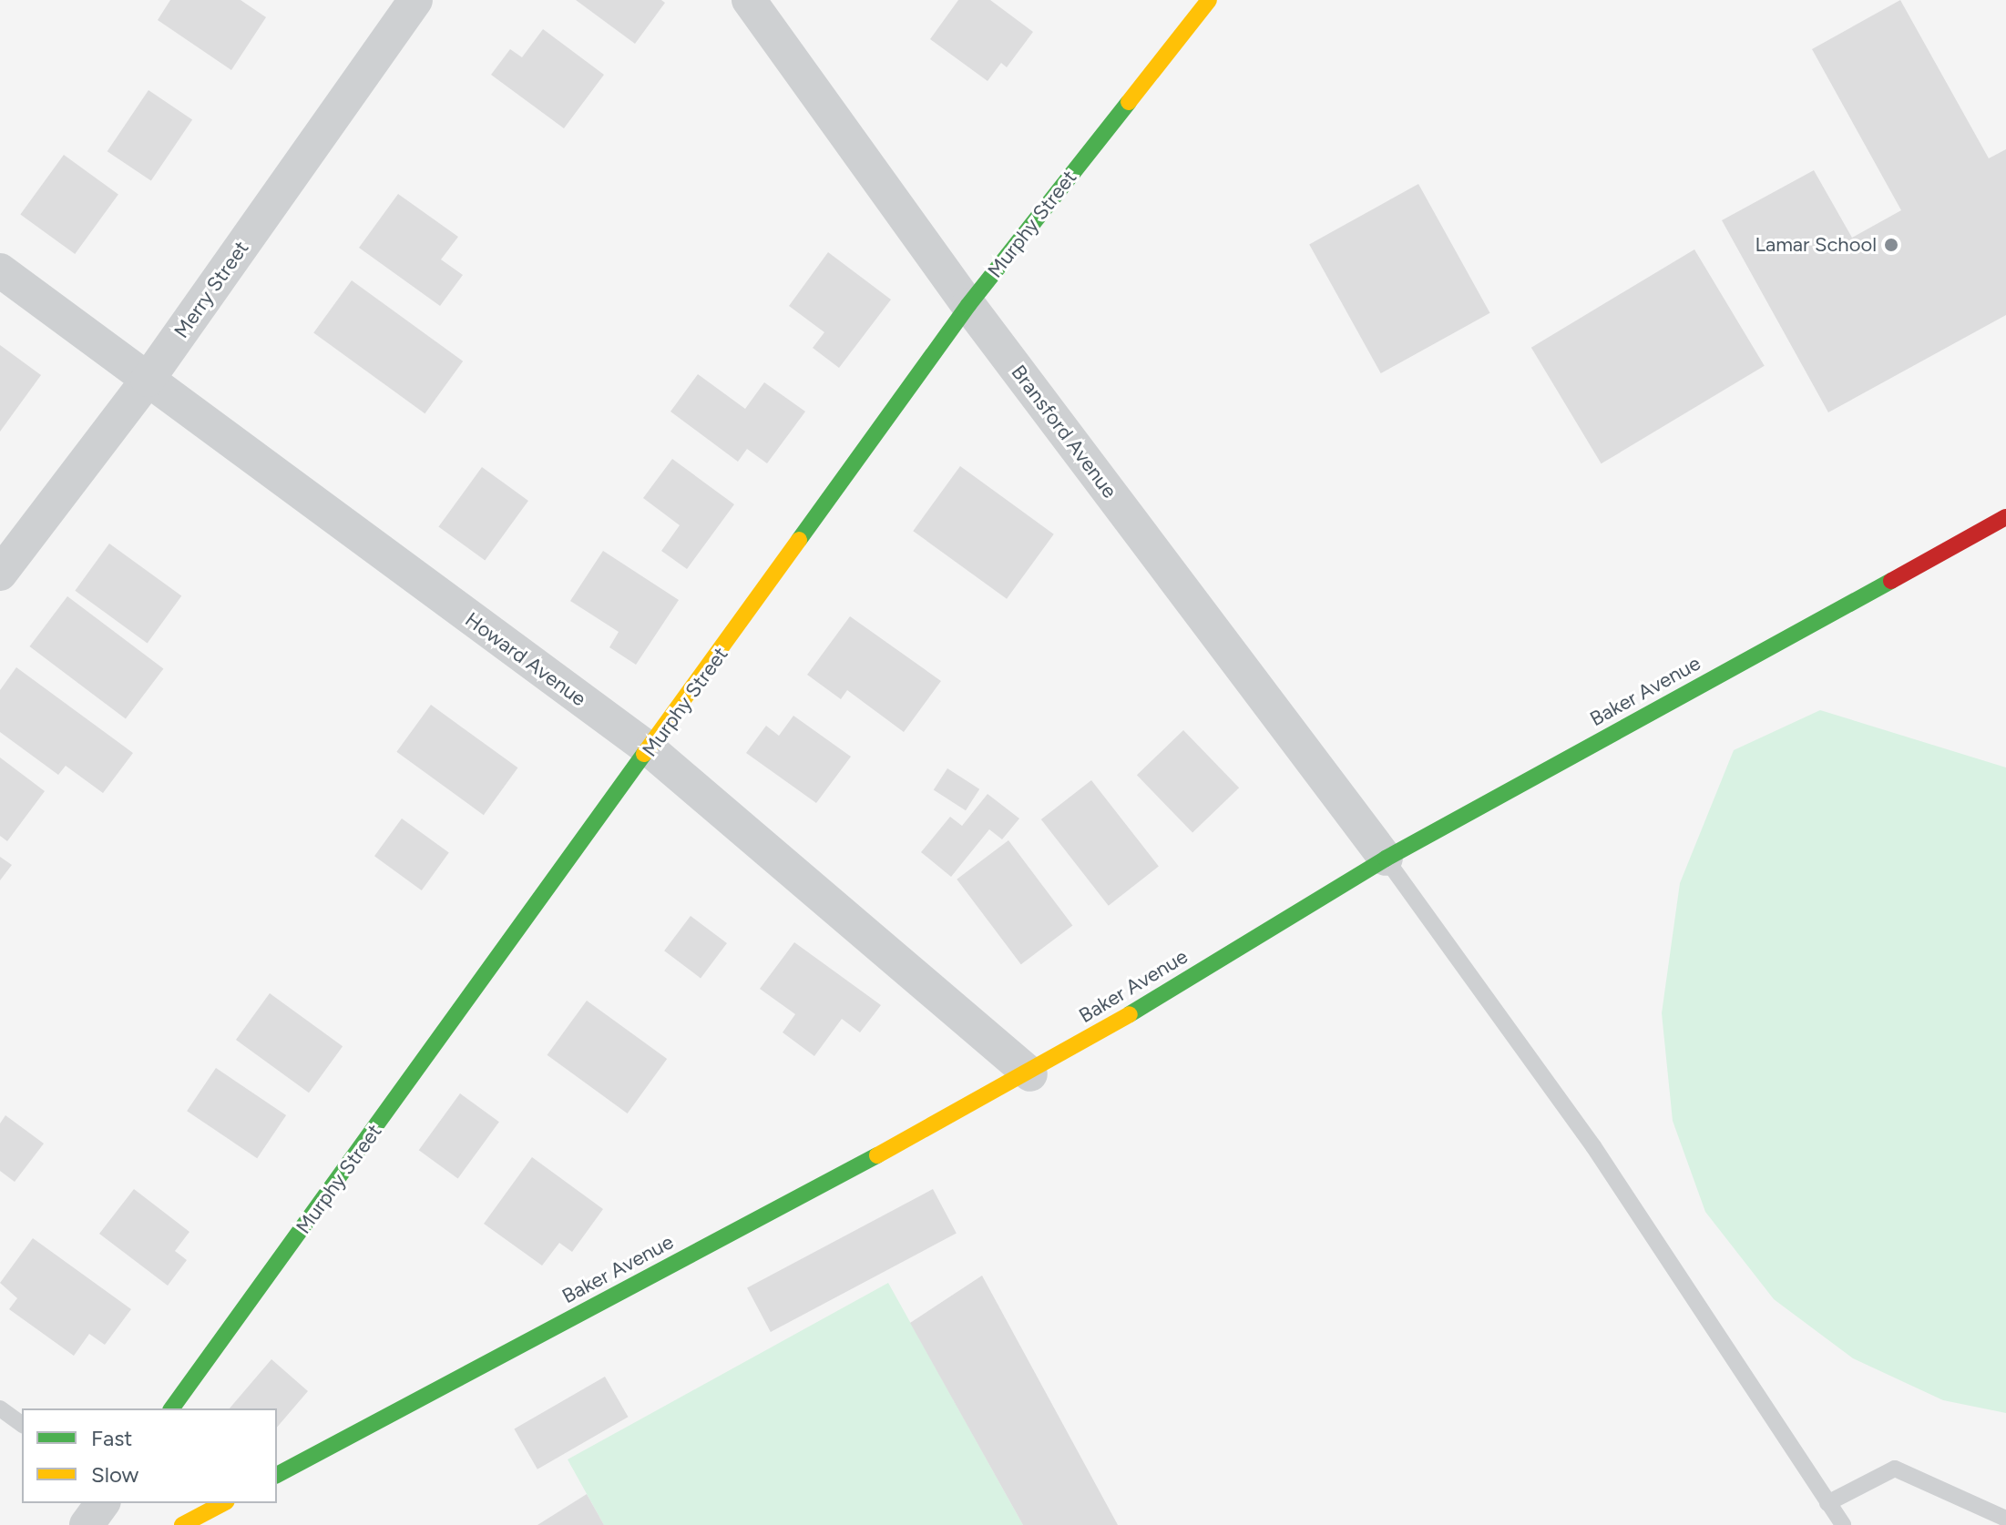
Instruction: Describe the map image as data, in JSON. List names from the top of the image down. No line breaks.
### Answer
{"streets":{"street":["Murphy Street","Merry Street","Bransford Avenue","Howard Avenue","Baker Avenue"]},"crossings":[["Murphy Street","Bransford Avenue"],["Murphy Street","Howard Avenue"],["Merry Street","Howard Avenue"],["Bransford Avenue","Baker Avenue"],["Howard Avenue","Baker Avenue"]],"places":["Lamar School"],"legend":["Fast","Slow"]}
